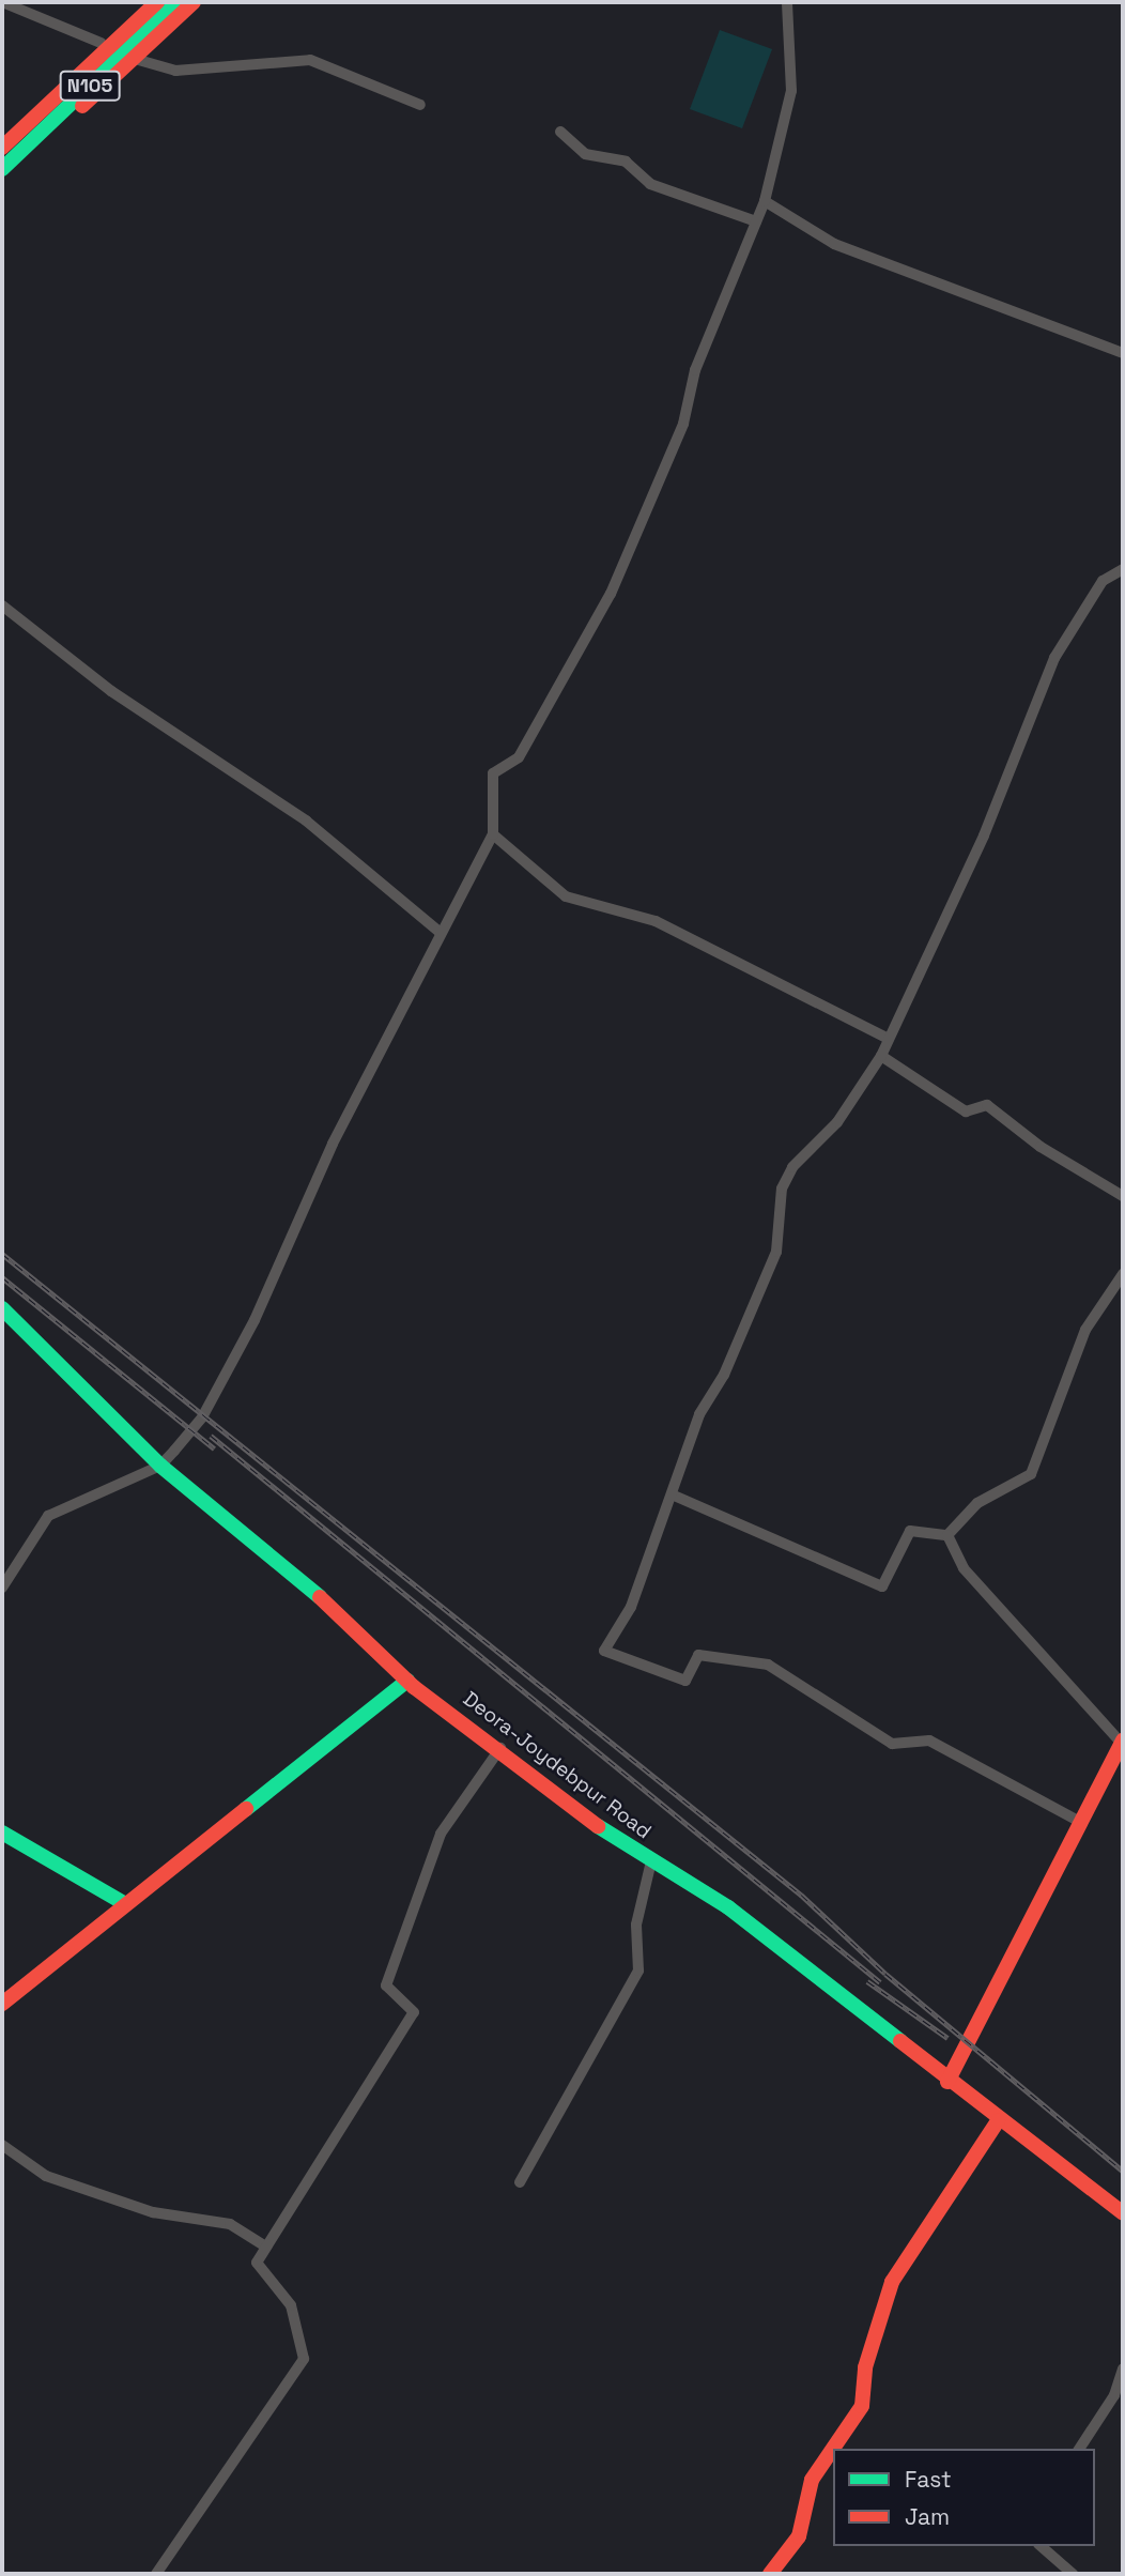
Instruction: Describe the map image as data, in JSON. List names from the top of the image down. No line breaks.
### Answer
{"streets":{"main road":["N105","Deora-Joydebpur Road"]},"legend":["Fast","Jam"]}
